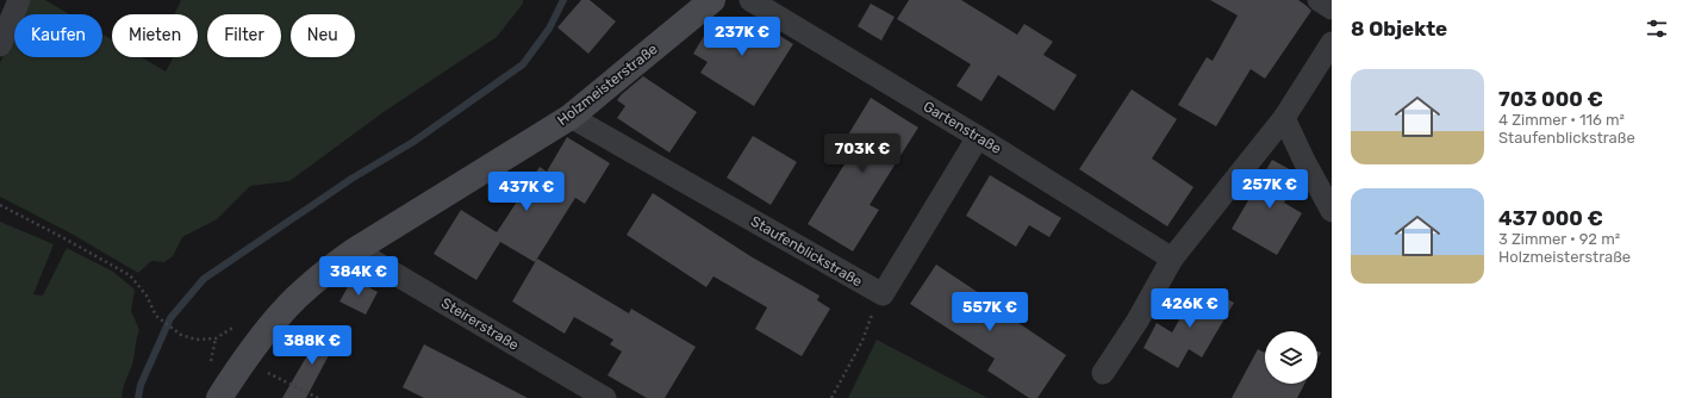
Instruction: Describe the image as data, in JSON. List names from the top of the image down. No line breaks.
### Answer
{"streets":{"street":["Holzmeisterstraße","Gartenstraße","Staufenblickstraße","Steirerstraße"]},"crossings":[["Holzmeisterstraße","Staufenblickstraße"],["Holzmeisterstraße","Steirerstraße"]],"page":{"heading":"8 Objekte","chip":["Kaufen","Mieten","Filter","Neu"],"price":["237K €","703K €","257K €","437K €","384K €","426K €","557K €","388K €"],"list":[{"name":"703 000 €","note":"4 Zimmer · 116 m² · Staufenblickstraße"},{"name":"437 000 €","note":"3 Zimmer · 92 m² · Holzmeisterstraße"}]}}
